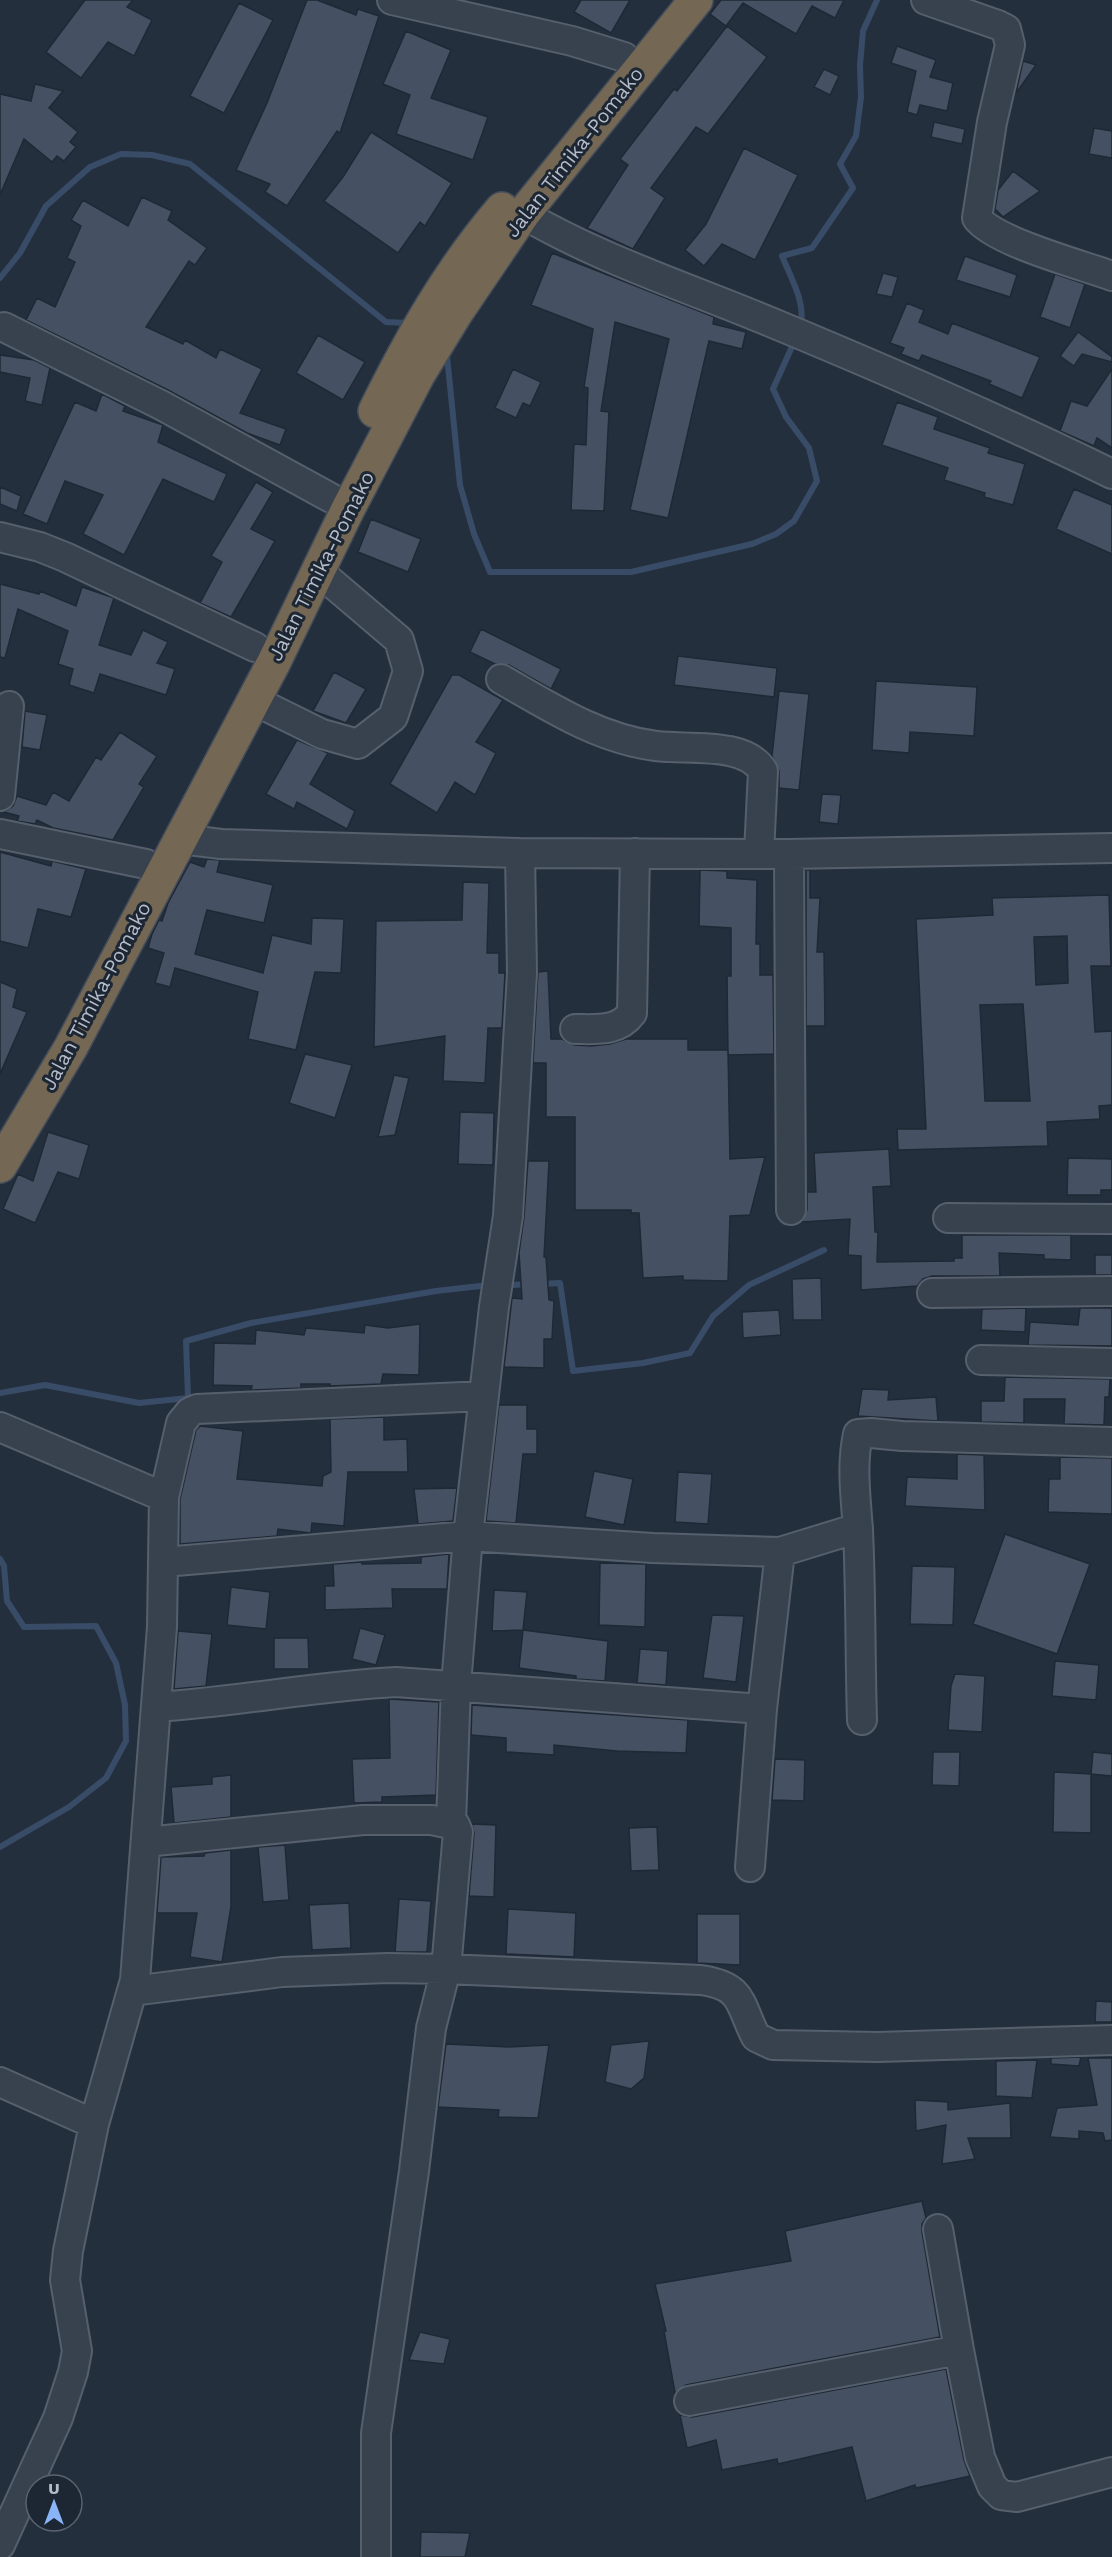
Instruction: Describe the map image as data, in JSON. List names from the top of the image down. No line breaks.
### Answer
{"streets":{"highway":["Jalan Timika-Pomako"]},"north":"top"}
